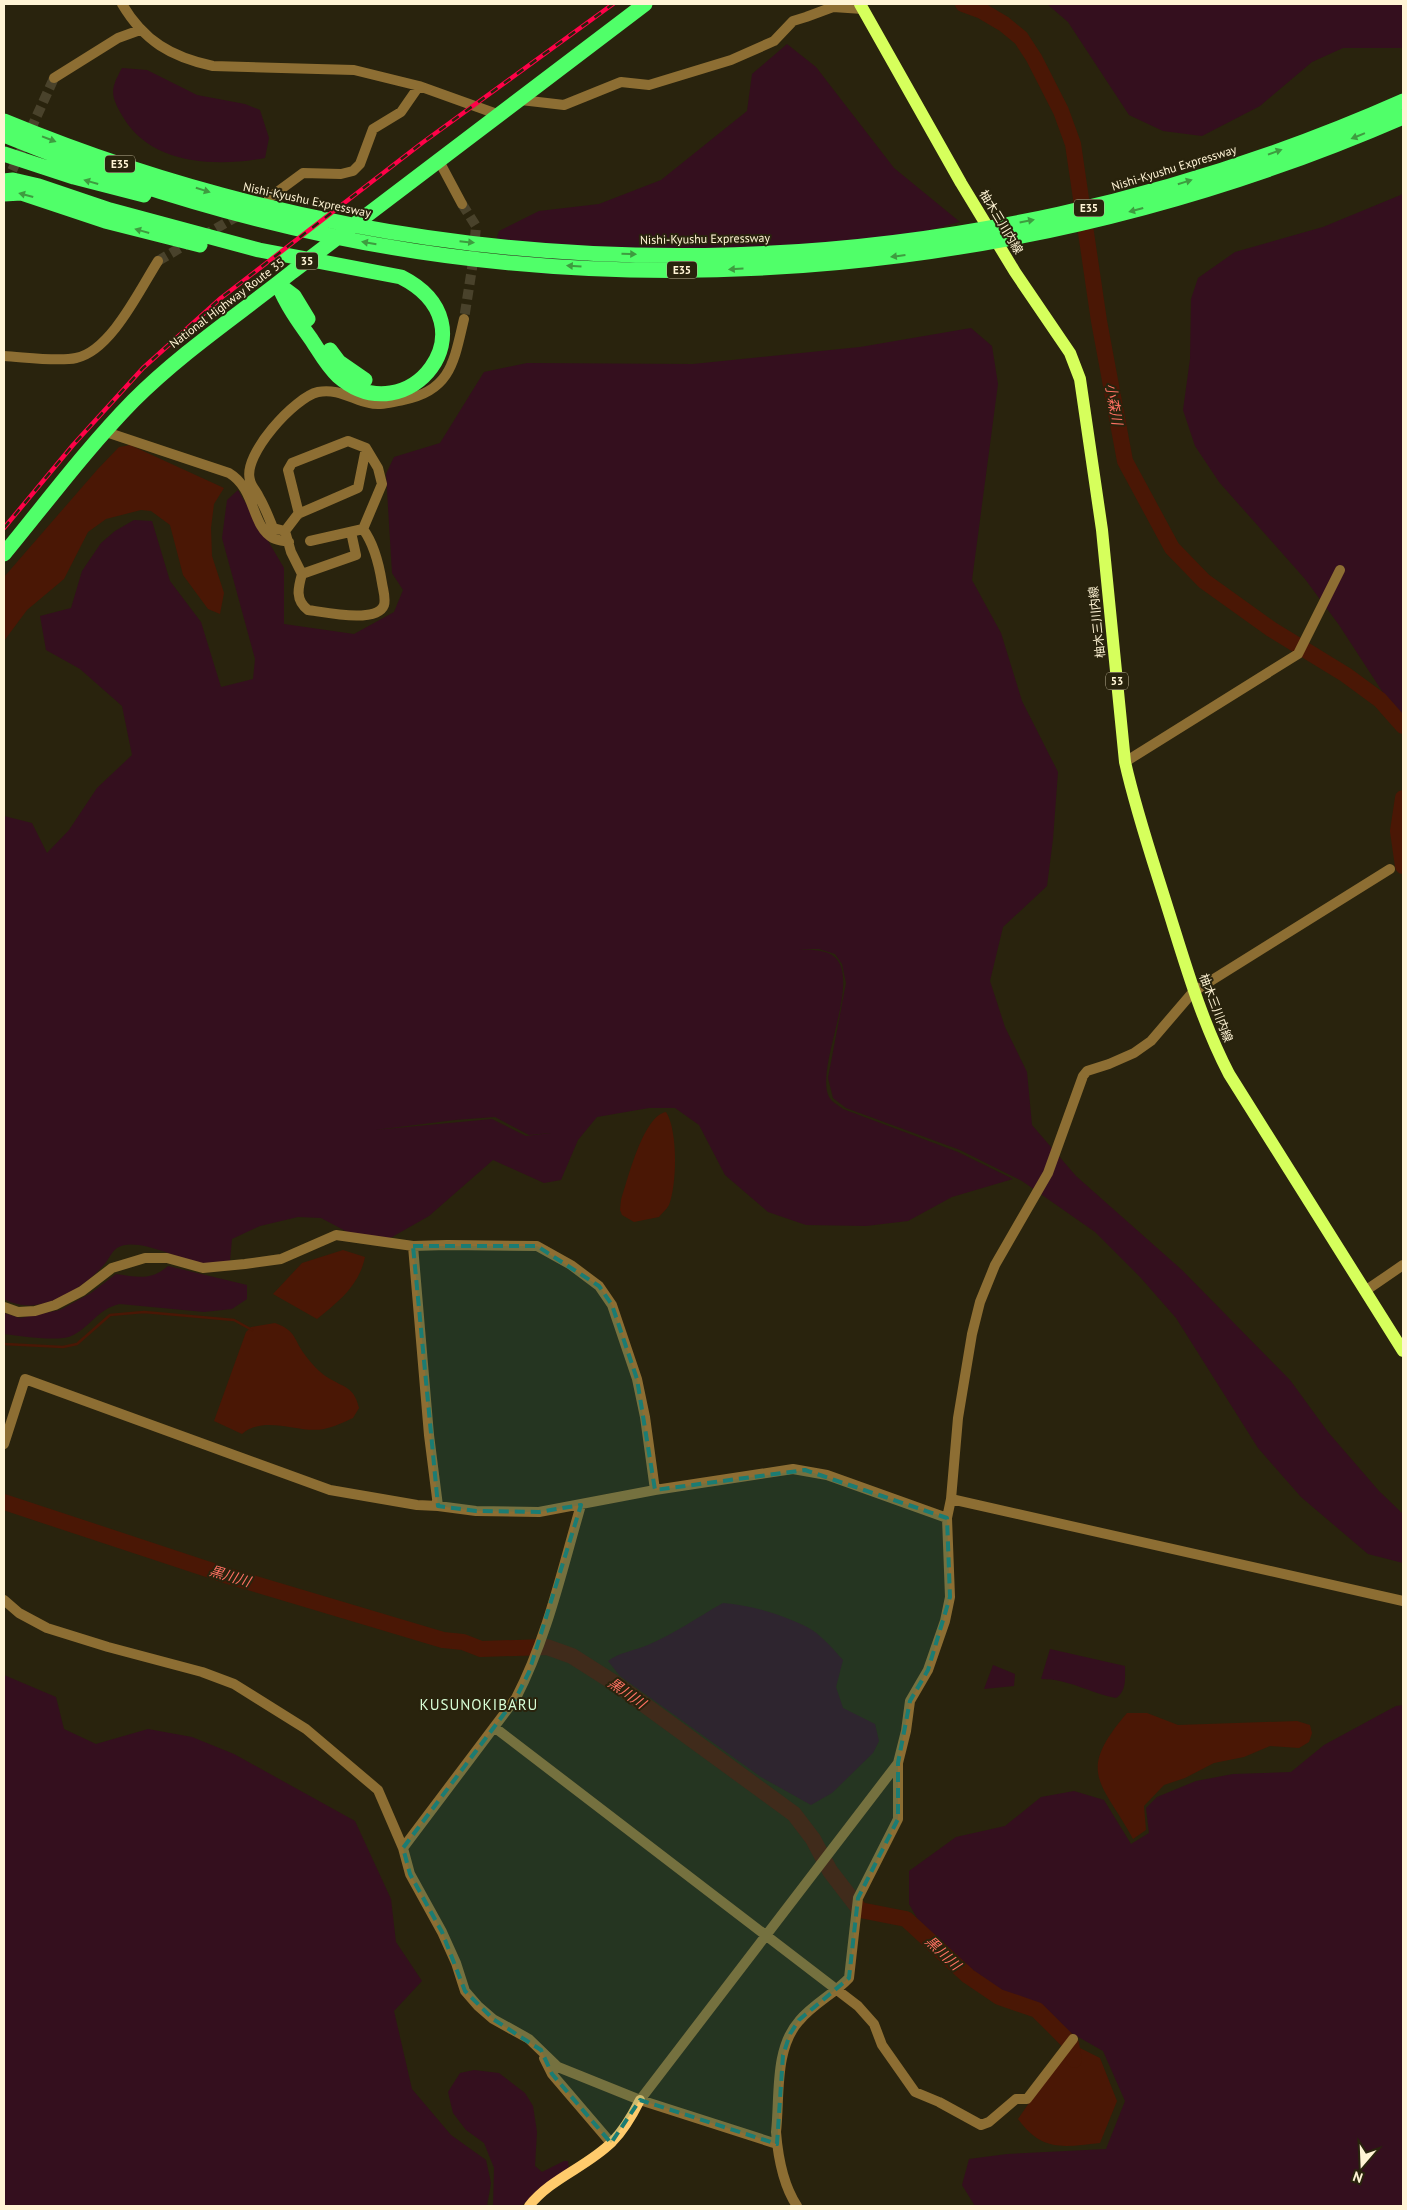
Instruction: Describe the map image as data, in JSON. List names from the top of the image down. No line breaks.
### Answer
{"streets":{"highway":["E35","Nishi-Kyushu Expressway","35","National Highway Route 35"],"main road":["柚木三川内線","53"]},"districts":["KUSUNOKIBARU"],"water":["小森川","黒川川"],"north":"bottom"}
